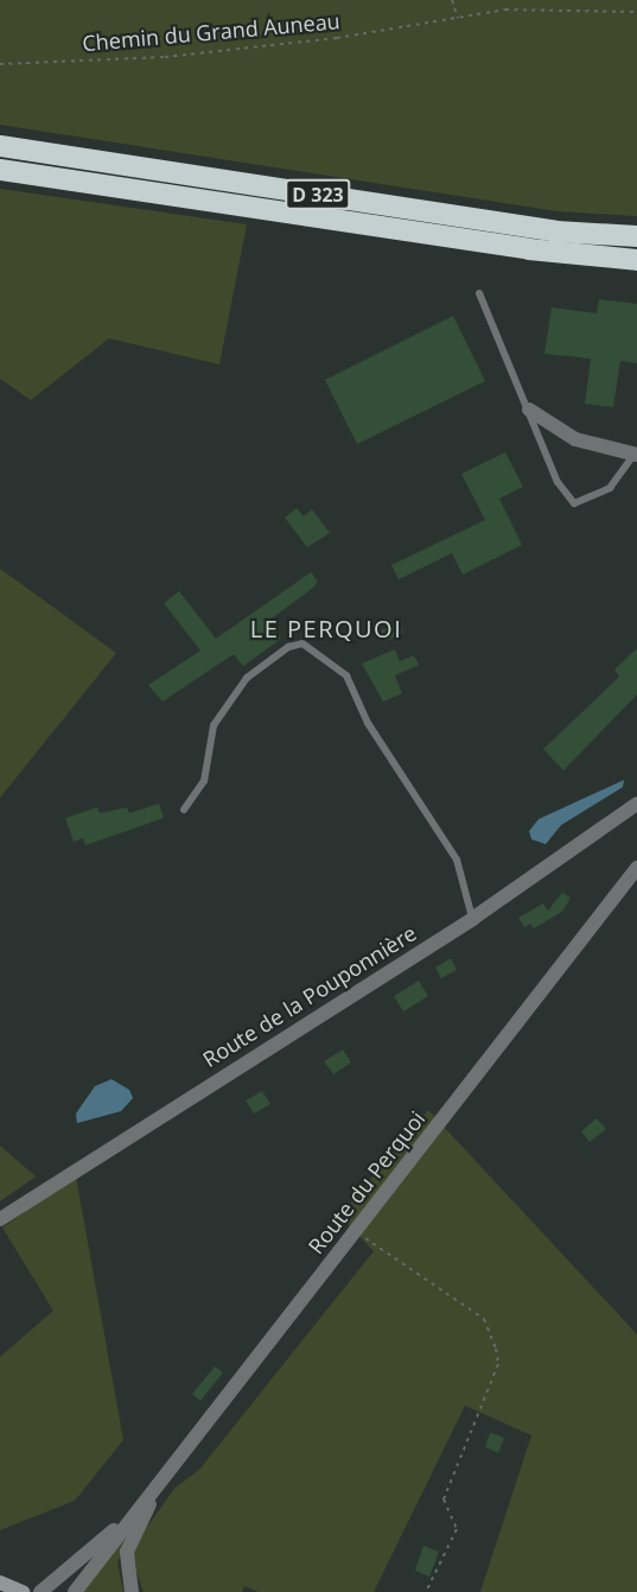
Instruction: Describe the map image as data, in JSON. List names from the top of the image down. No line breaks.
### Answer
{"streets":{"highway":["D 323"],"street":["Route de la Pouponnière","Route du Perquoi"],"path":["Chemin du Grand Auneau"]},"districts":["LE PERQUOI"]}
